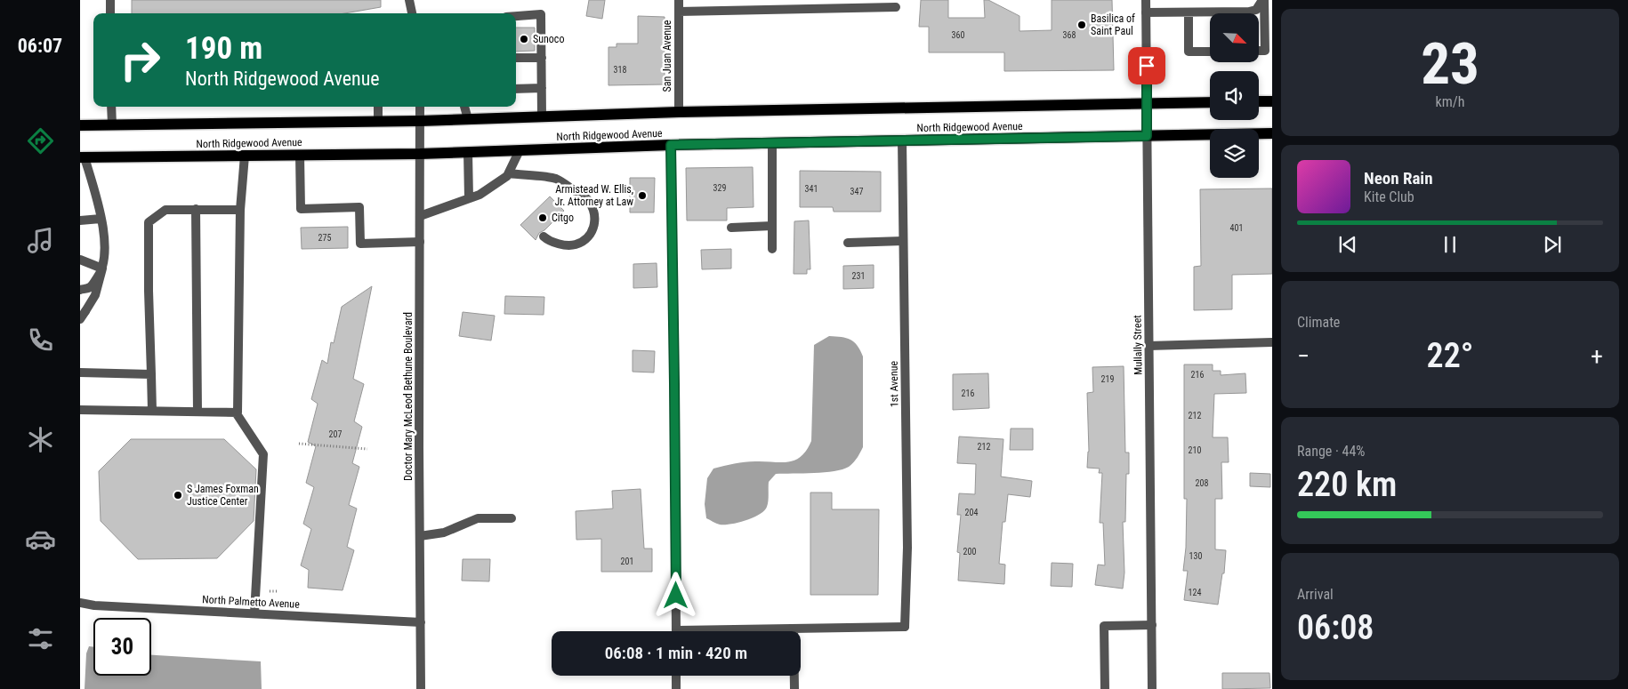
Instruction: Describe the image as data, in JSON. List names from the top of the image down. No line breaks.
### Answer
{"streets":{"main road":["North Ridgewood Avenue"],"street":["San Juan Avenue","Mullally Street","1st Avenue","Doctor Mary McLeod Bethune Boulevard","North Palmetto Avenue"]},"crossings":[["San Juan Avenue","North Ridgewood Avenue"],["North Ridgewood Avenue","Mullally Street"],["North Ridgewood Avenue","1st Avenue"],["North Ridgewood Avenue","Doctor Mary McLeod Bethune Boulevard"],["Doctor Mary McLeod Bethune Boulevard","North Palmetto Avenue"]],"places":["Basilica of Saint Paul","Sunoco","Armistead W. Ellis, Jr. Attorney at Law","Citgo","S James Foxman Justice Center"],"house_numbers":["360","368","318","329","341","347","401","275","231","216","219","216","212","207","212","210","208","204","200","130","201","124"],"north":"bottom right","page":{"tabs":"06:07","tile":[["23","km/h"],"Climate",["Range · 44%","220 km"],["Arrival","06:08"]],"turn":["190 m","North Ridgewood Avenue"],"song":["Neon Rain","Kite Club"],"heat":["−","22°","+"],"limit":"30","trip":"06:08 · 1 min · 420 m"}}
